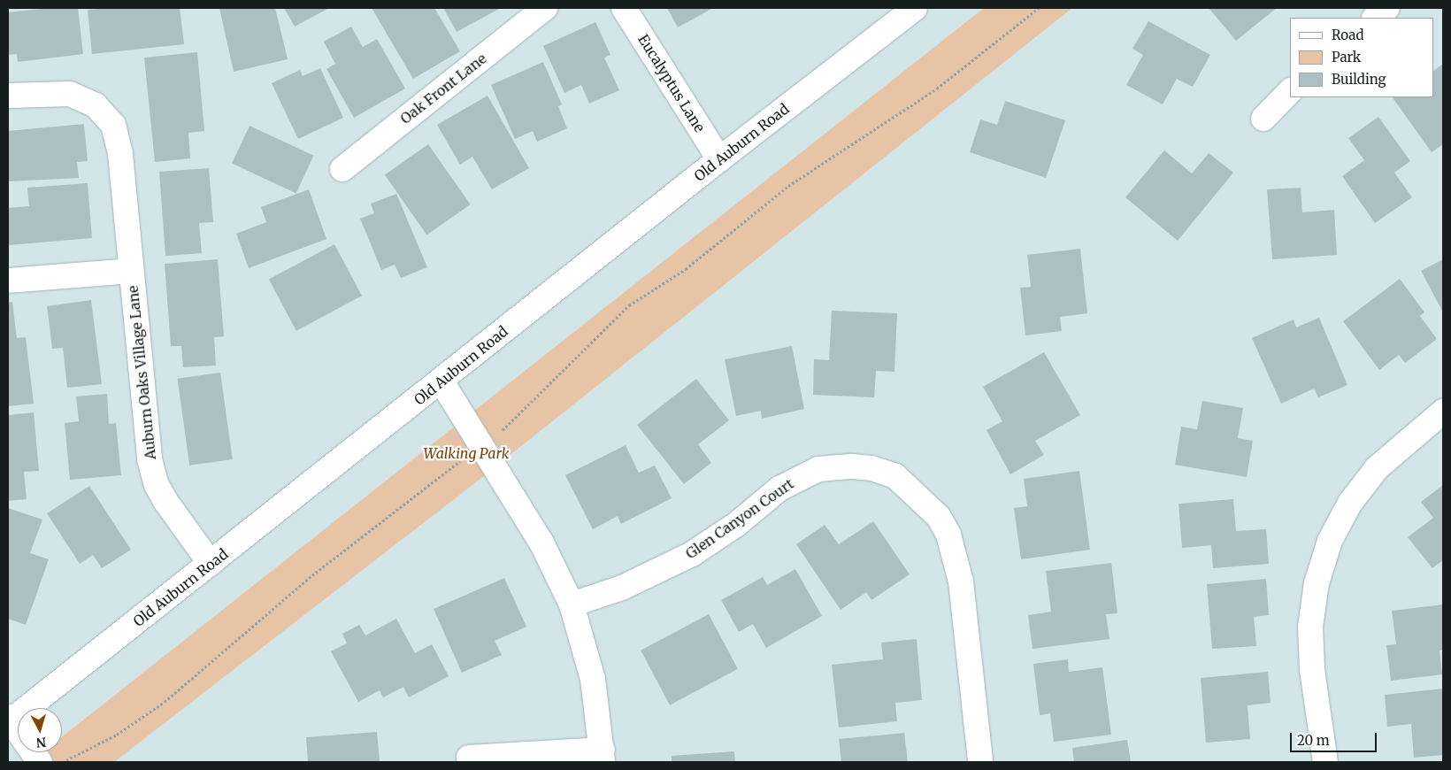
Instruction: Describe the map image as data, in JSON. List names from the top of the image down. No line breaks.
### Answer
{"streets":{"street":["Eucalyptus Lane","Oak Front Lane","Old Auburn Road","Auburn Oaks Village Lane","Glen Canyon Court"]},"crossings":[["Eucalyptus Lane","Old Auburn Road"],["Old Auburn Road","Auburn Oaks Village Lane"]],"parks":["Walking Park"],"legend":["Road","Park","Building"],"scale_bar":"20 m","north":"bottom"}
